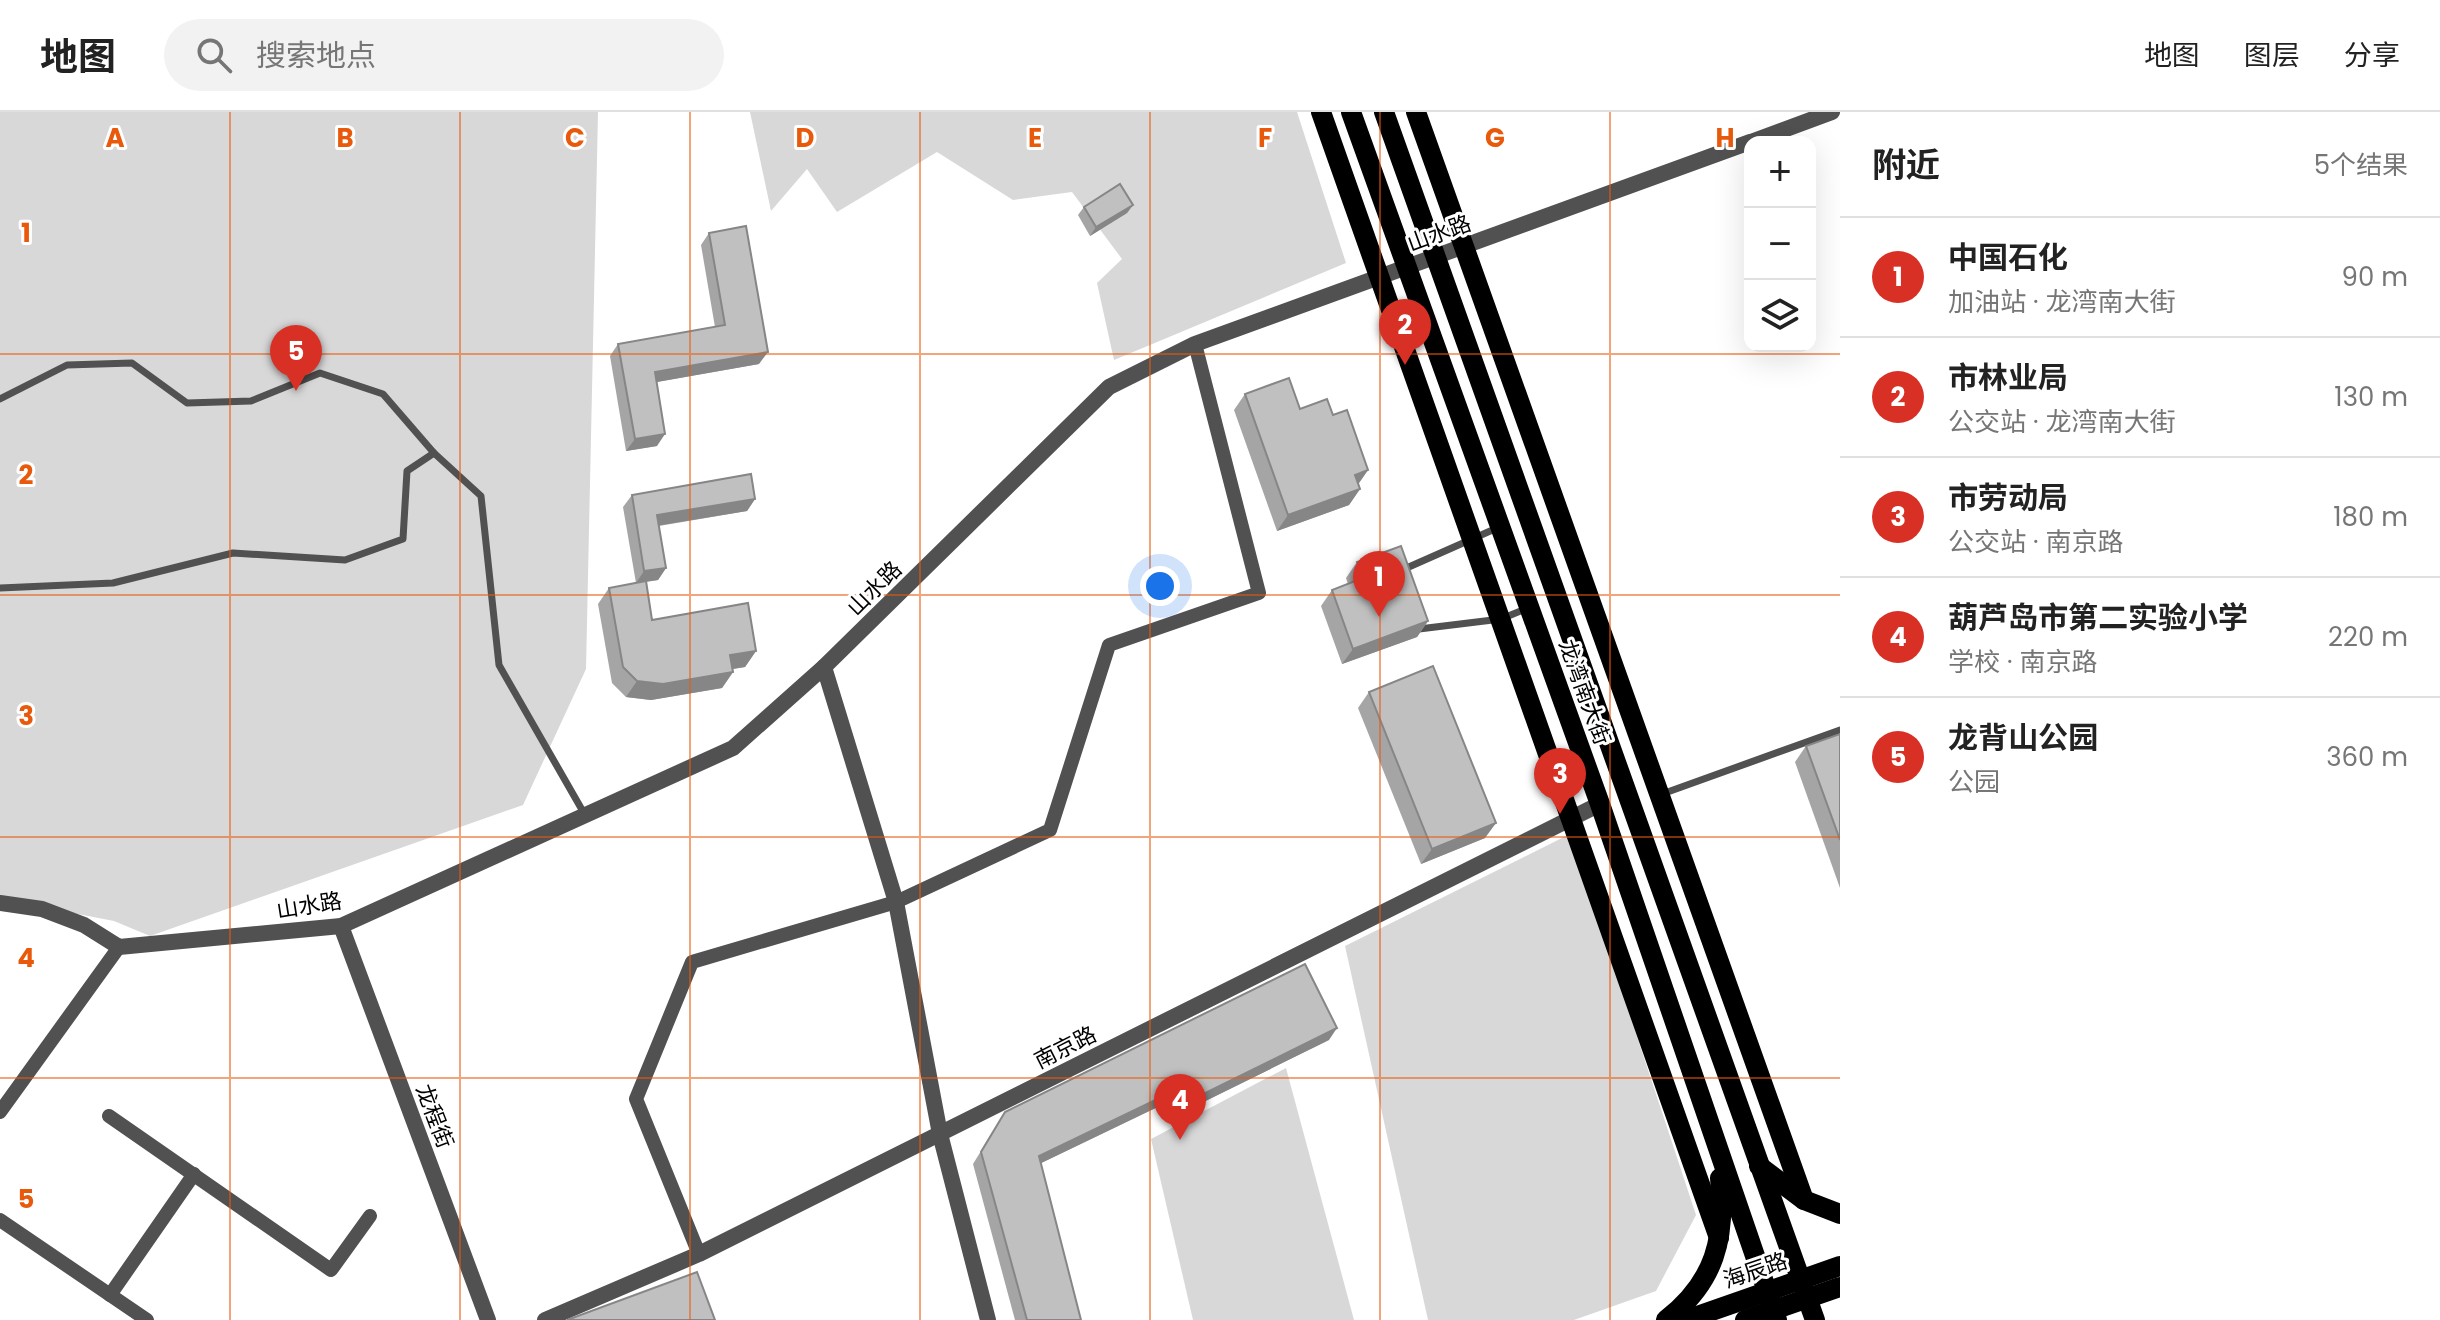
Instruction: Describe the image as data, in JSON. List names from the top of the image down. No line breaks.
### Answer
{"streets":{"main road":["龙湾南大街","海辰路"],"street":["山水路","南京路","龙程街"]},"crossings":[["山水路","龙湾南大街"],["山水路","龙程街"],["龙湾南大街","南京路"],["龙湾南大街","海辰路"]],"page":{"header":"地图","search":"搜索地点","nav":["地图","图层","分享"],"heading":["附近","5个结果"],"map_buttons":["+","−"],"list":[{"mark":"1","name":"中国石化","note":"加油站 · 龙湾南大街","value":"90 m"},{"mark":"2","name":"市林业局","note":"公交站 · 龙湾南大街","value":"130 m"},{"mark":"3","name":"市劳动局","note":"公交站 · 南京路","value":"180 m"},{"mark":"4","name":"葫芦岛市第二实验小学","note":"学校 · 南京路","value":"220 m"},{"mark":"5","name":"龙背山公园","note":"公园","value":"360 m"}],"pins":["2","5","1","3","4"]},"grid":{"columns":["A","B","C","D","E","F","G","H"],"rows":["1","2","3","4","5"]}}
